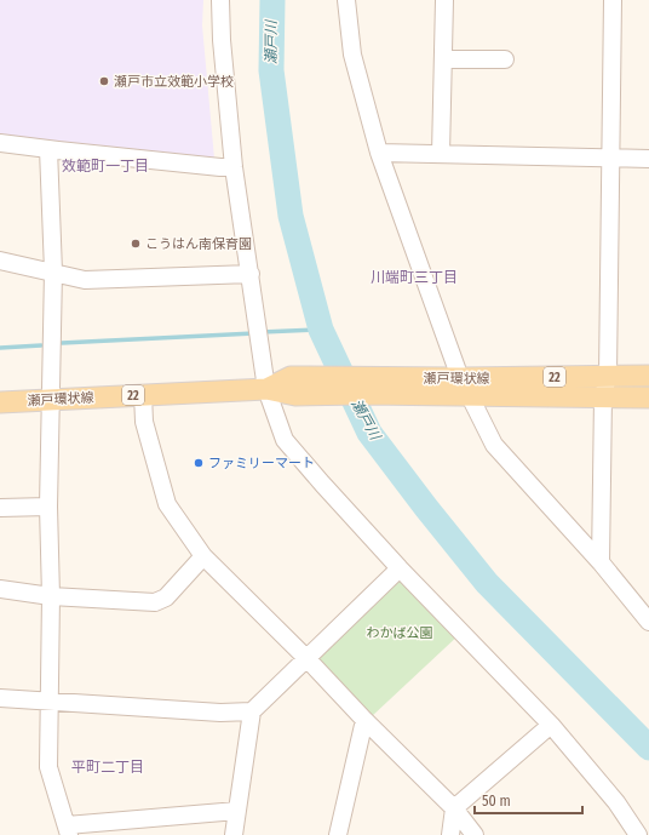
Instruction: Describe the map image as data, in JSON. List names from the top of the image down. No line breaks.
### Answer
{"streets":{"main road":["22","瀬戸環状線"]},"districts":["效範町一丁目","川端町三丁目","平町二丁目"],"water":["瀬戸川"],"parks":["わかば公園"],"places":["瀬戸市立效範小学校","こうはん南保育園","ファミリーマート"],"scale_bar":"50 m"}
